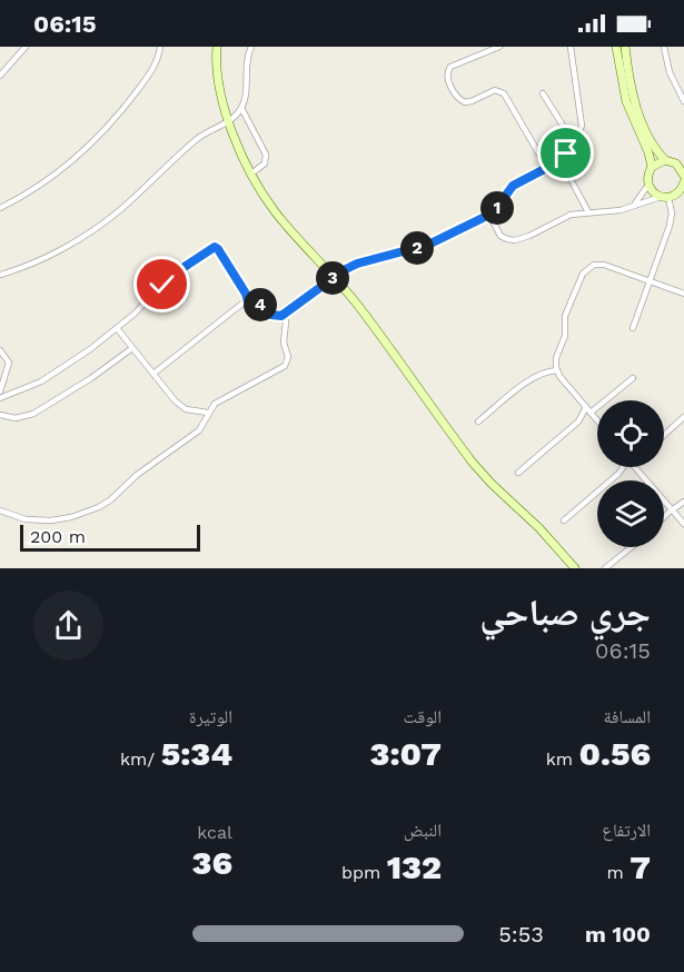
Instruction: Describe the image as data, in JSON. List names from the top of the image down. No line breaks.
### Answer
{"scale_bar":"200 m","page":{"status":"06:15","pins":["1","2","3","4"],"scale":"200 m","heading":["جري صباحي","06:15"],"stats":[["المسافة","0.56 km"],["الوقت","3:07"],["الوتيرة","5:34 /km"],["الارتفاع","7 m"],["النبض","132 bpm"],["kcal","36"]],"list":[{"name":"100 m","note":"5:53"}]}}
